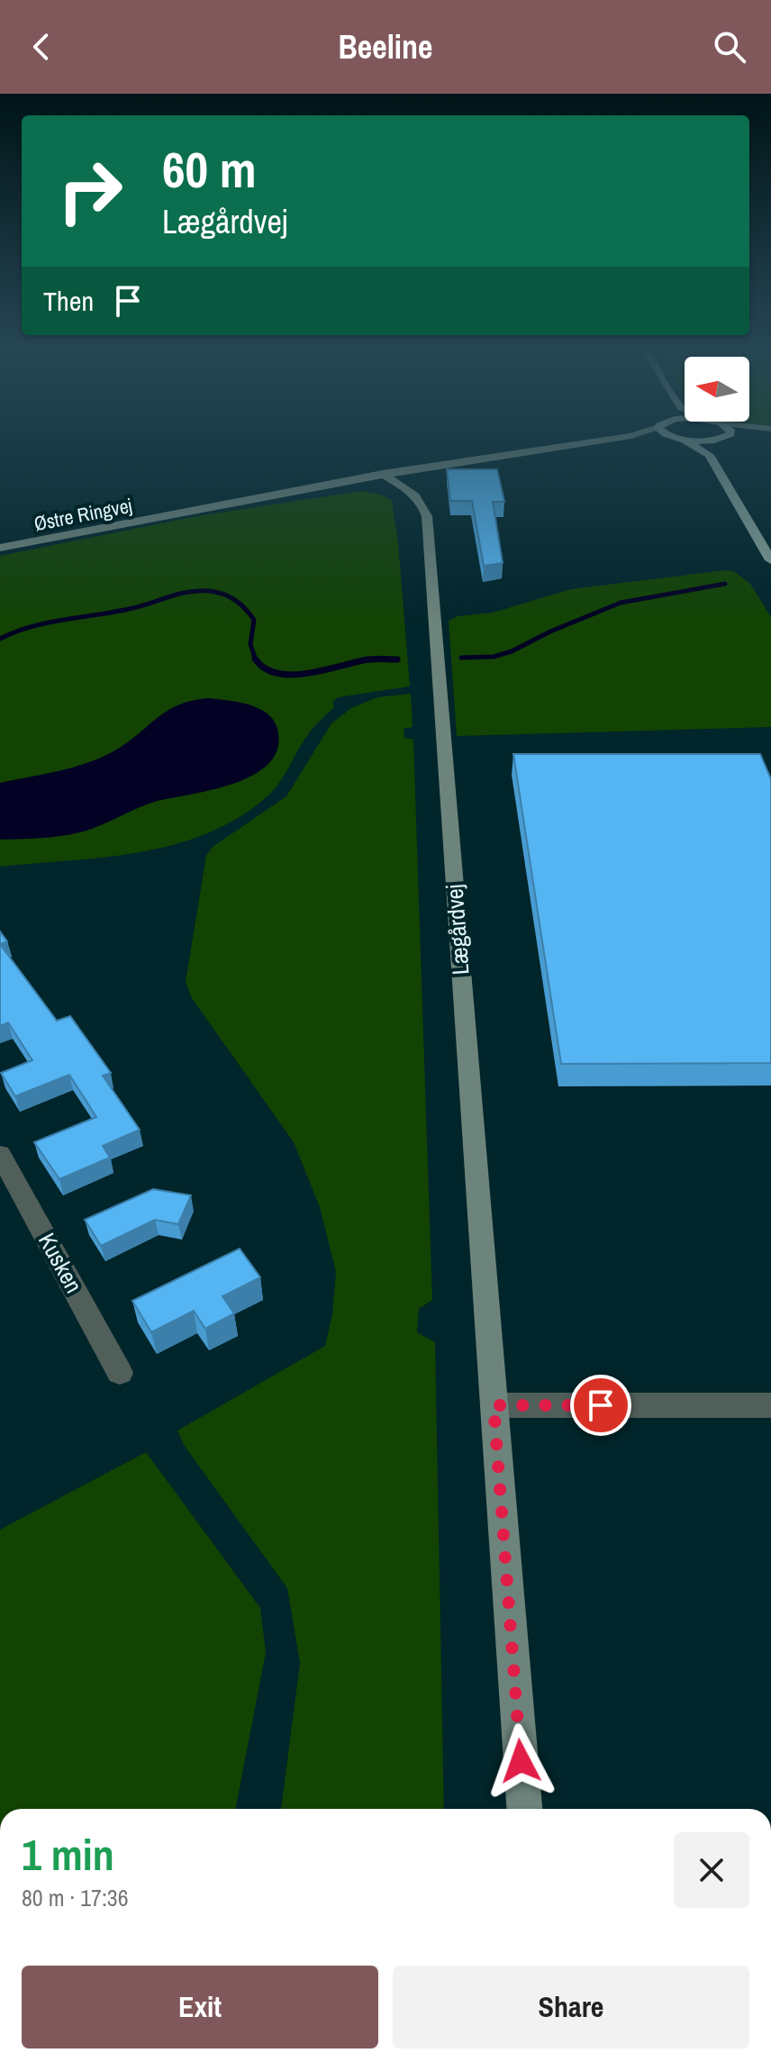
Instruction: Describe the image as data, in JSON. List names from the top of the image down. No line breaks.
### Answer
{"streets":{"street":["Østre Ringvej","Lægårdvej","Kusken"]},"crossings":[["Østre Ringvej","Lægårdvej"]],"north":"left","page":{"header":"Beeline","turn":["60 m","Lægårdvej"],"then":"Then","heading":["1 min","80 m · 17:36"],"buttons":["Exit","Share"]}}
